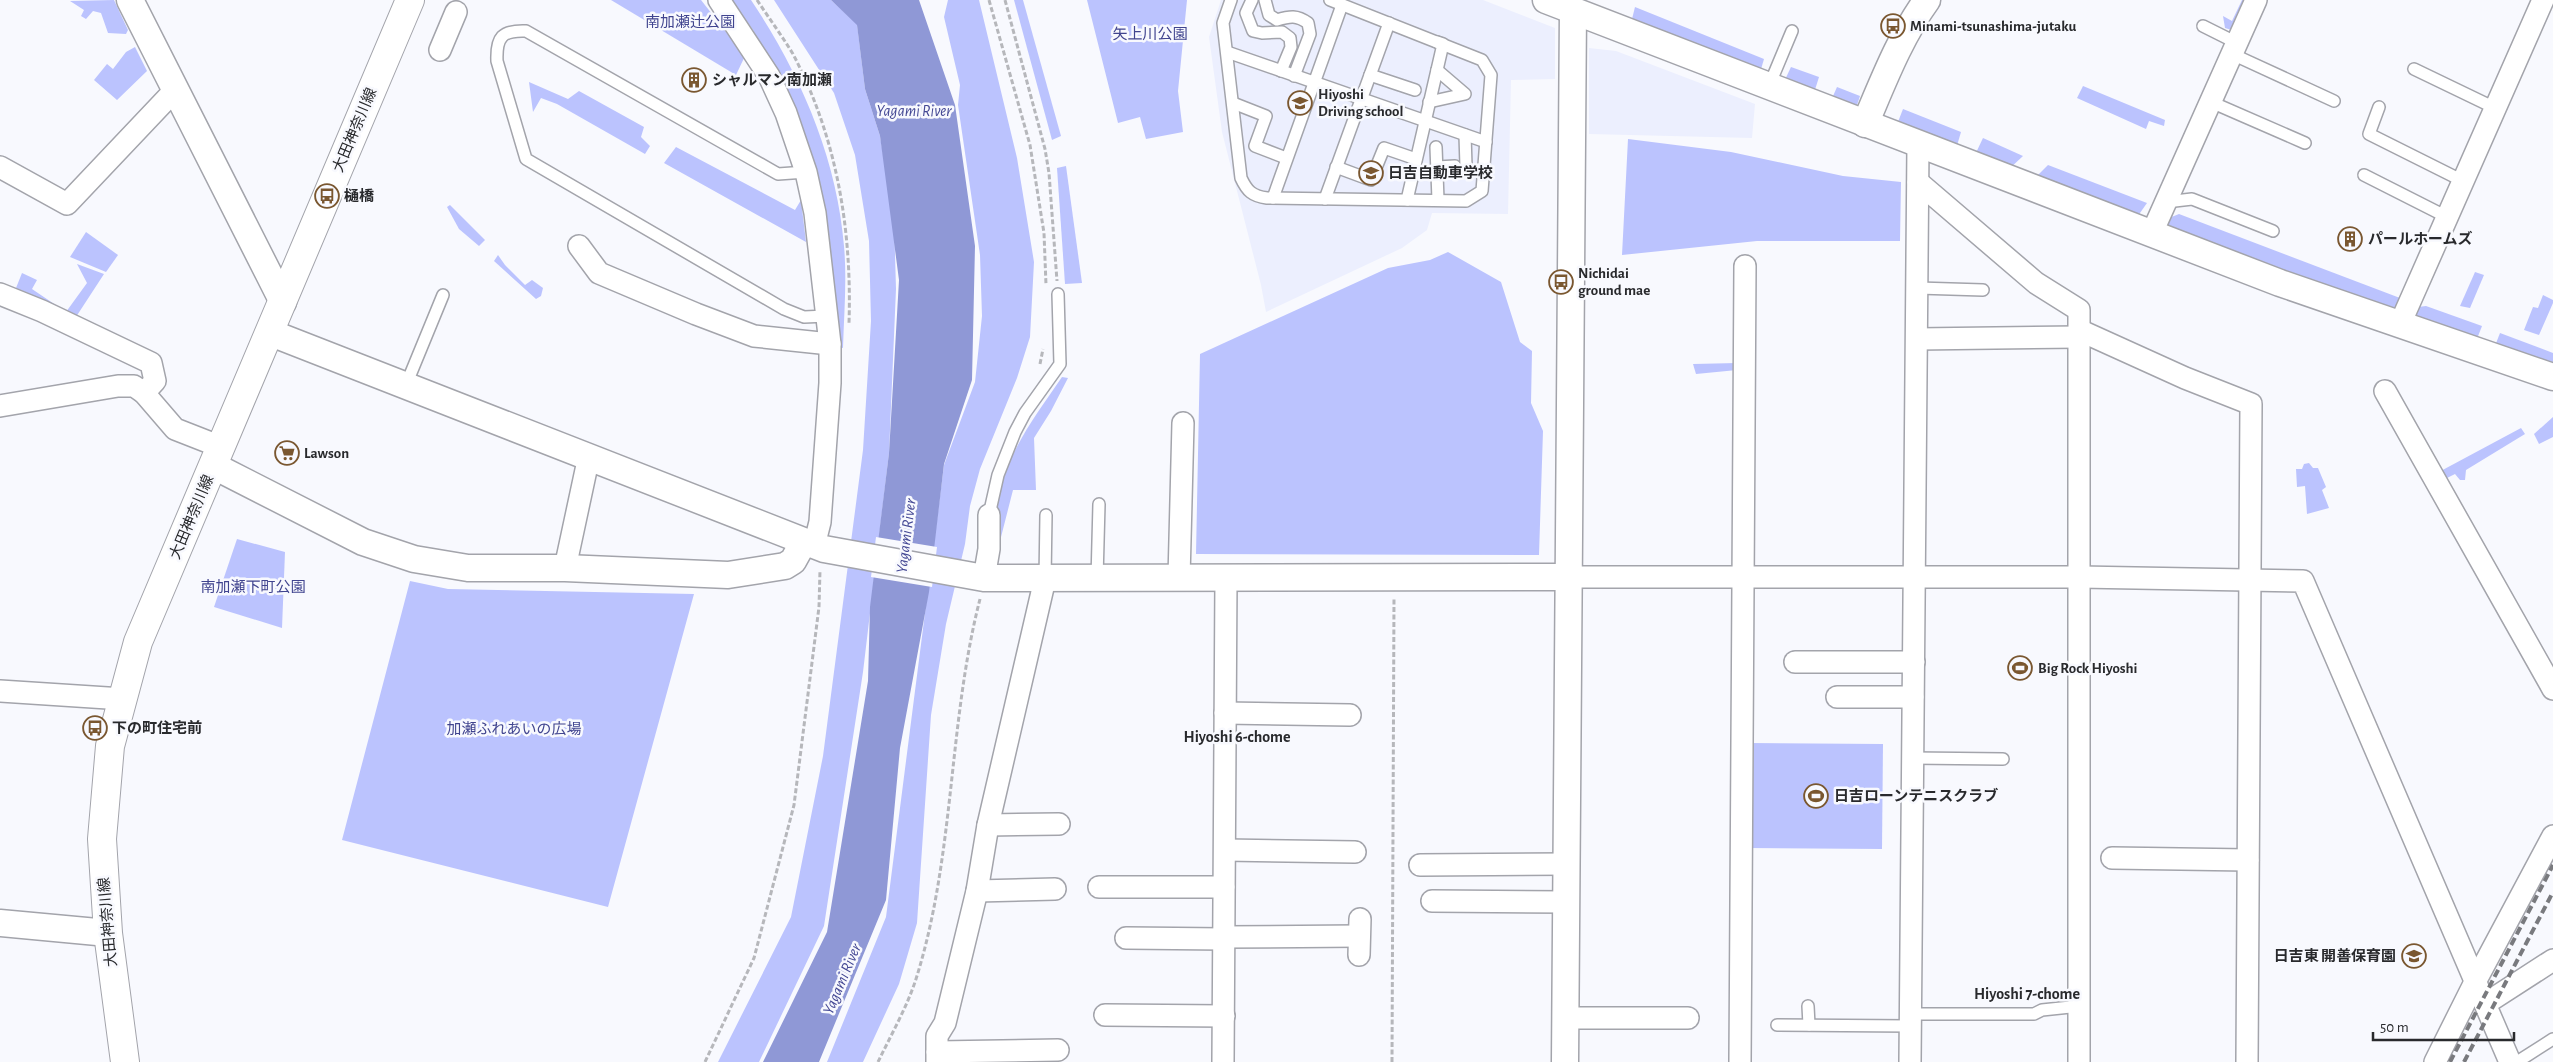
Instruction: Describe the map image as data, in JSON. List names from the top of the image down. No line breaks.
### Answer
{"streets":{"main road":["大田神奈川線"]},"districts":["Hiyoshi 6-chome","Hiyoshi 7-chome"],"water":["Yagami River"],"parks":["南加瀬辻公園","矢上川公園","南加瀬下町公園","加瀬ふれあいの広場"],"places":{"bus stop":["Minami-tsunashima-jutaku","樋橋","Nichidai ground mae","下の町住宅前"],"building":["シャルマン南加瀬","パールホームズ"],"school or university":["Hiyoshi Driving school","日吉自動車学校","日吉東 開善保育園"],"supermarket":["Lawson"],"sports":["Big Rock Hiyoshi","日吉ローンテニスクラブ"]},"scale_bar":"50 m"}
